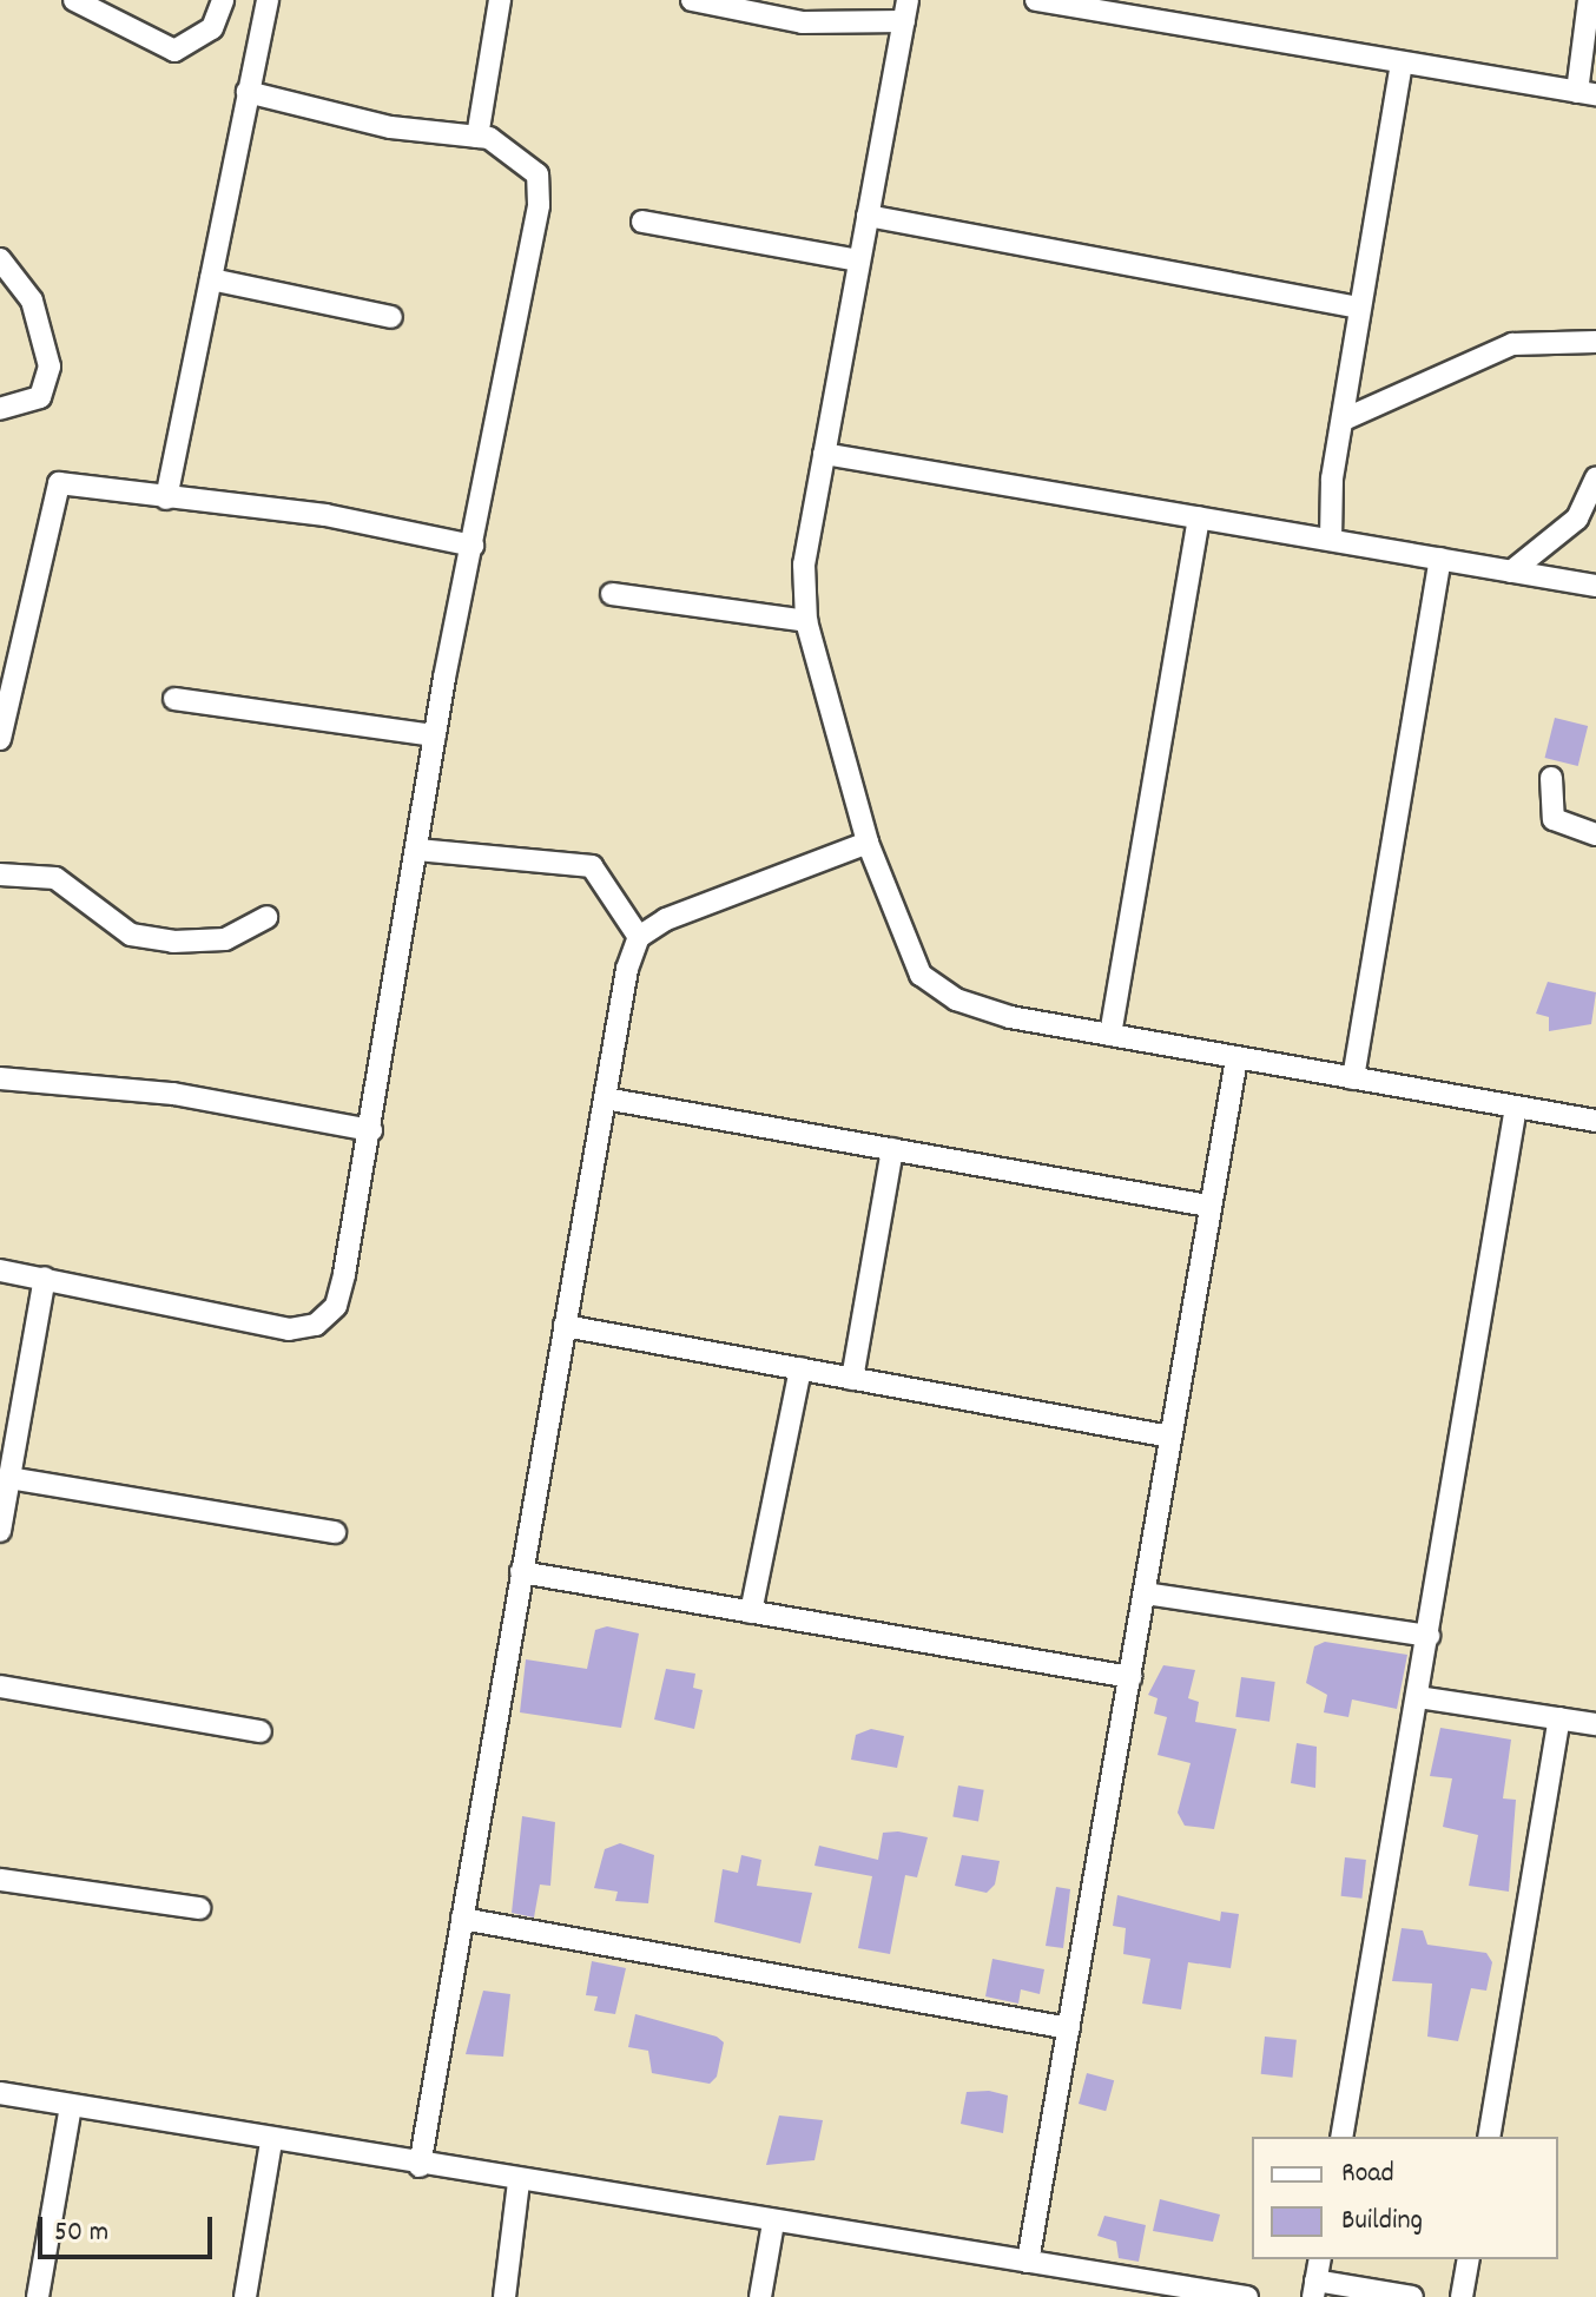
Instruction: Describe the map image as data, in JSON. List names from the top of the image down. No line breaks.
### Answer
{"legend":["Road","Building"],"scale_bar":"50 m"}
